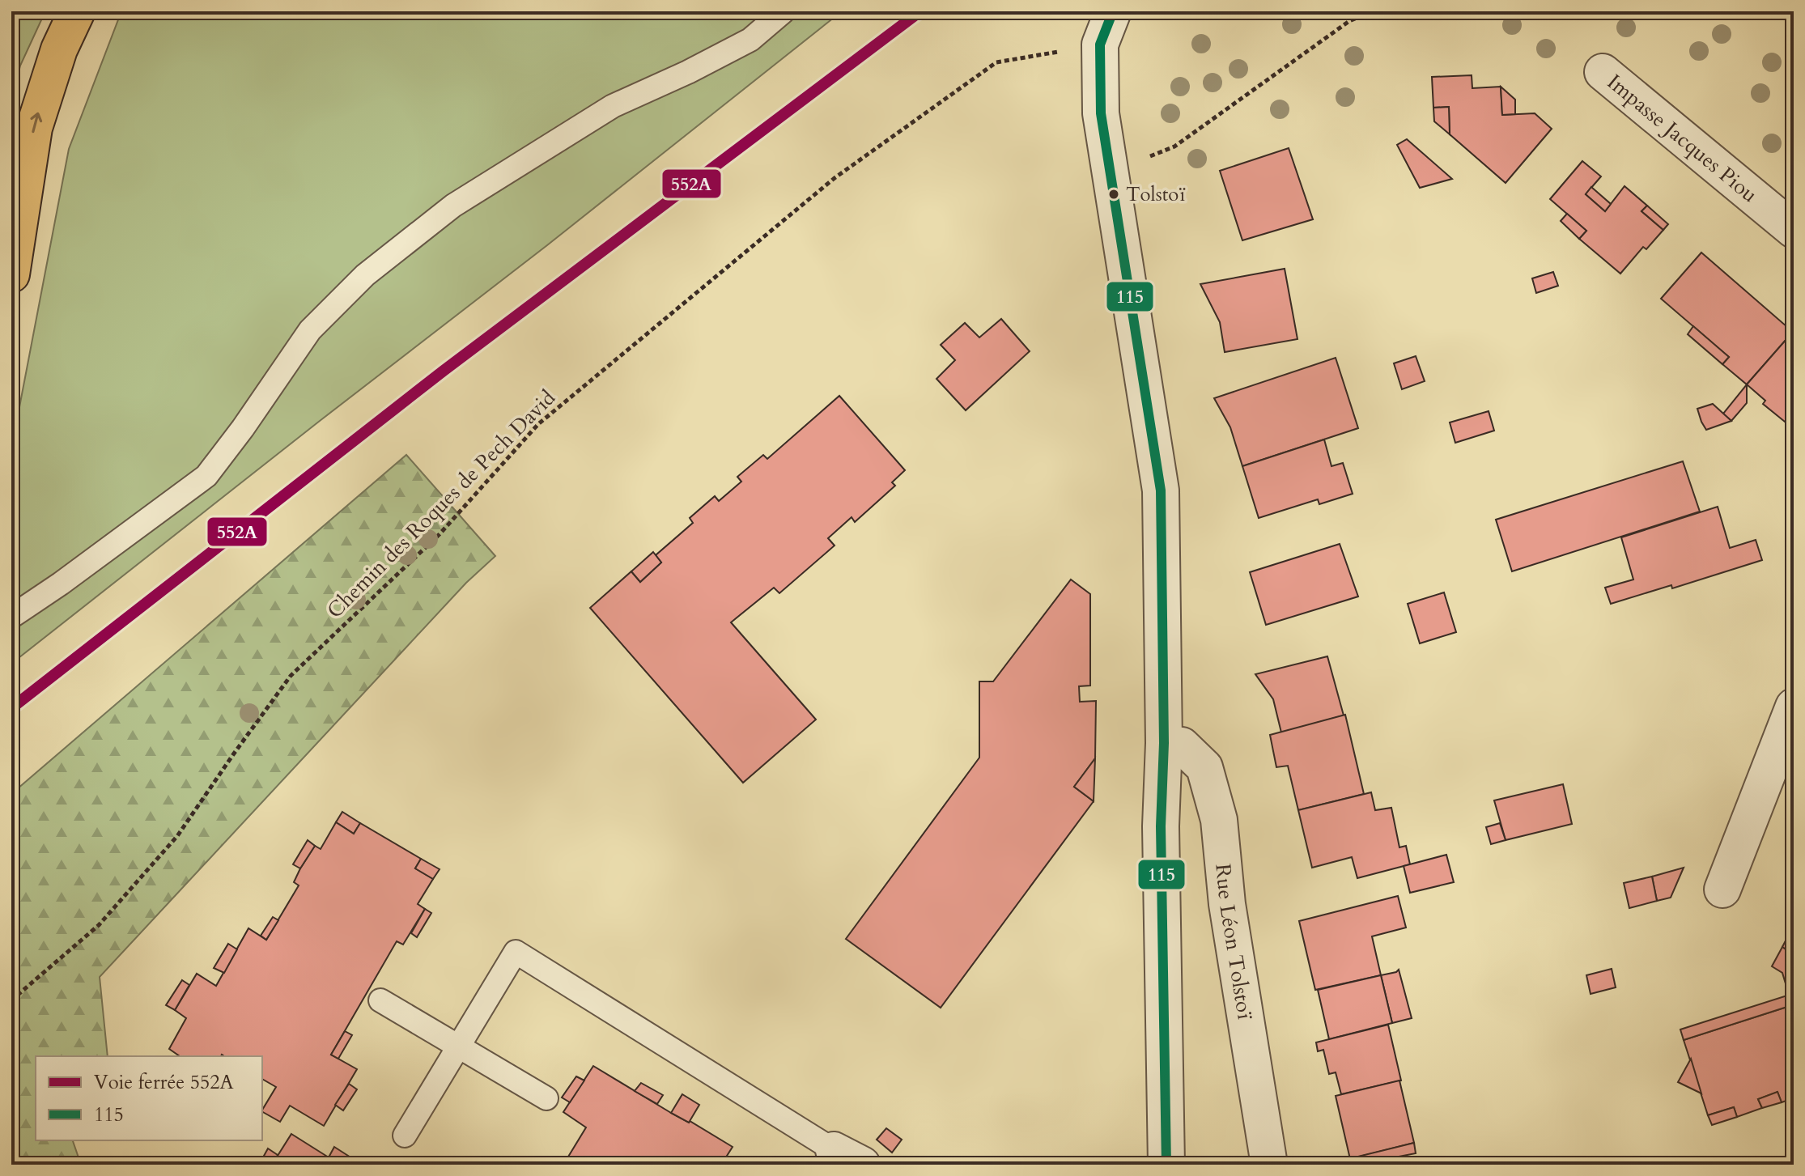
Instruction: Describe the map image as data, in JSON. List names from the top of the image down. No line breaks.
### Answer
{"streets":{"street":["Impasse Jacques Piou","Rue Léon Tolstoï"],"path":["Chemin des Roques de Pech David"]},"places":["Tolstoï"],"lines":["rail line 552A","transit line 115"],"legend":["Voie ferrée 552A","115"]}
